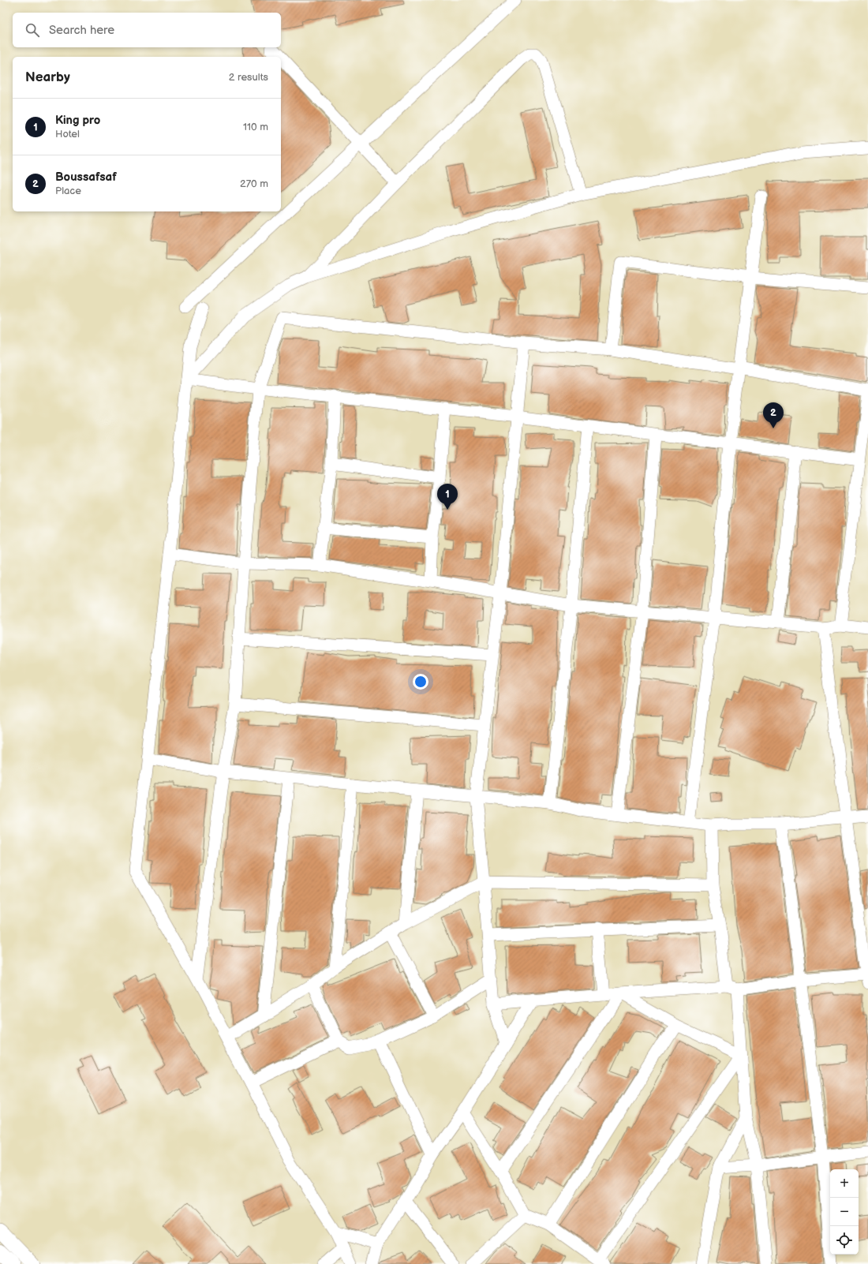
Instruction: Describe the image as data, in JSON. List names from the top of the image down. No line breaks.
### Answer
{"page":{"search":"Search here","heading":["Nearby","2 results"],"list":[{"mark":"1","name":"King pro","note":"Hotel","value":"110 m"},{"mark":"2","name":"Boussafsaf","note":"Place","value":"270 m"}],"pins":["2","1"],"map_buttons":["+","−"]}}
